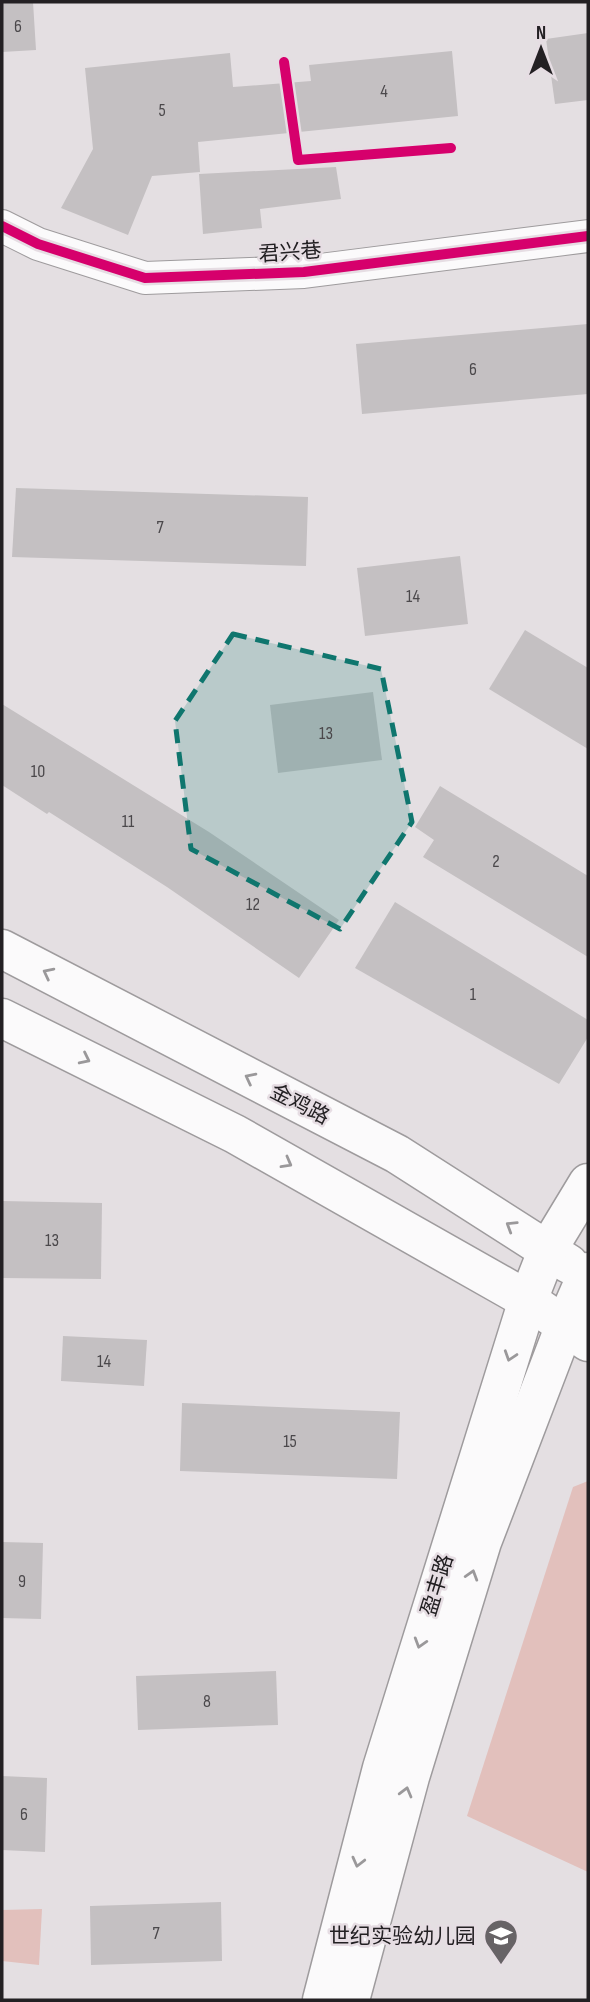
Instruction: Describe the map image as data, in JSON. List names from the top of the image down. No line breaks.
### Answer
{"streets":{"main road":["金鸡路","盈丰路"],"street":["君兴巷"]},"crossings":[["金鸡路","盈丰路"]],"places":{"school or university":["世纪实验幼儿园"]},"house_numbers":["6","4","5","6","7","14","13","10","11","2","12","1","13","14","15","9","8","6","7"],"north":"top"}
